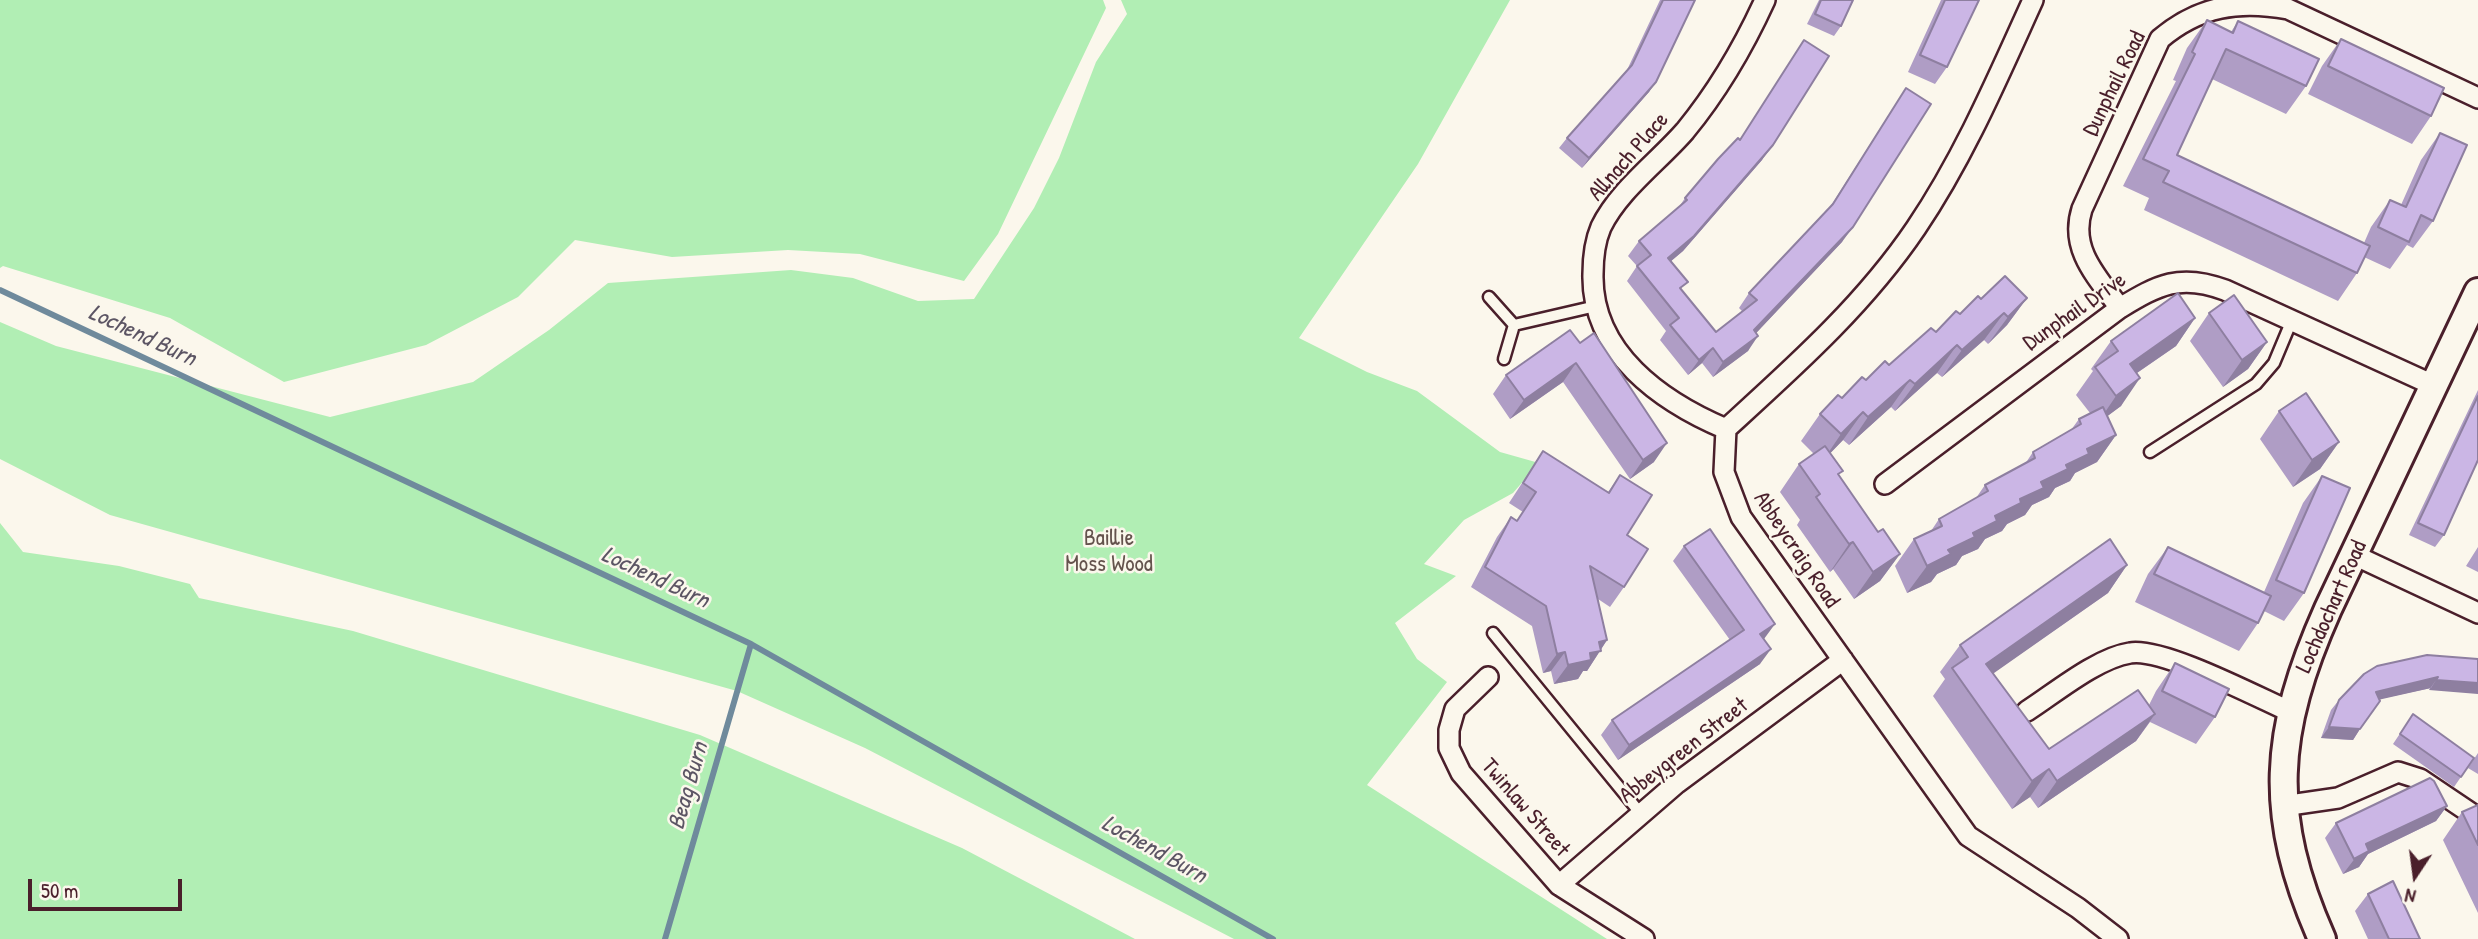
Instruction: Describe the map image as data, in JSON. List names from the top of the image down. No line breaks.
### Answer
{"streets":{"street":["Dunphail Road","Allnach Place","Dunphail Drive","Abbeycraig Road","Lochdochart Road","Abbeygreen Street","Twinlaw Street"]},"crossings":[["Dunphail Road","Dunphail Drive"],["Allnach Place","Abbeycraig Road"],["Dunphail Drive","Lochdochart Road"],["Abbeycraig Road","Abbeygreen Street"],["Abbeygreen Street","Twinlaw Street"]],"water":["Lochend Burn","Beag Burn"],"parks":["Baillie Moss Wood"],"scale_bar":"50 m","north":"bottom"}
